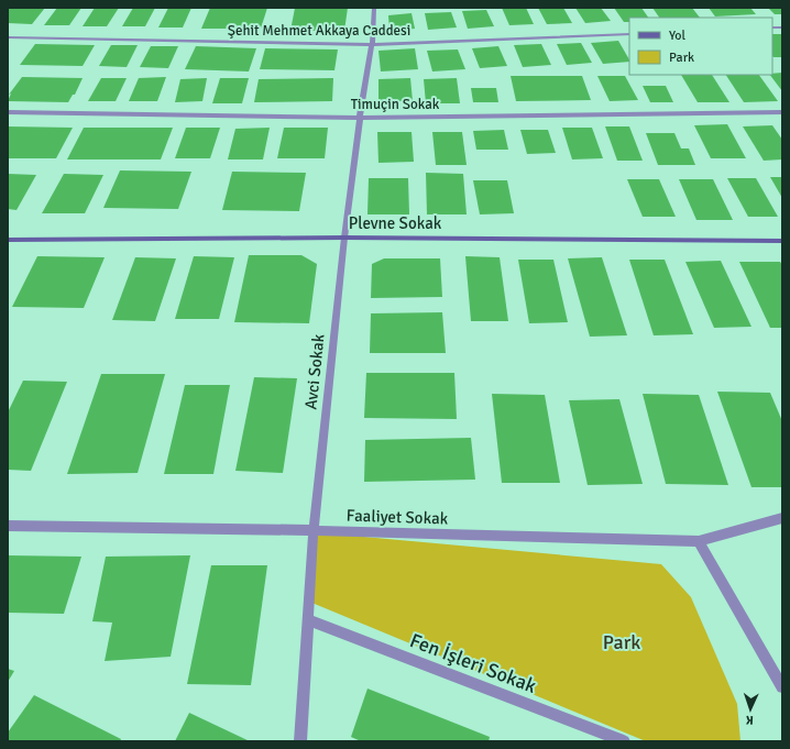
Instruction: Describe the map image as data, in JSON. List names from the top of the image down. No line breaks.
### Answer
{"streets":{"street":["Şehit Mehmet Akkaya Caddesi","Timuçin Sokak","Plevne Sokak","Avci Sokak","Faaliyet Sokak","Fen İşleri Sokak"]},"crossings":[["Şehit Mehmet Akkaya Caddesi","Avci Sokak"],["Timuçin Sokak","Avci Sokak"],["Plevne Sokak","Avci Sokak"],["Avci Sokak","Faaliyet Sokak"],["Avci Sokak","Fen İşleri Sokak"]],"parks":["Park"],"legend":["Yol","Park"],"north":"bottom"}
